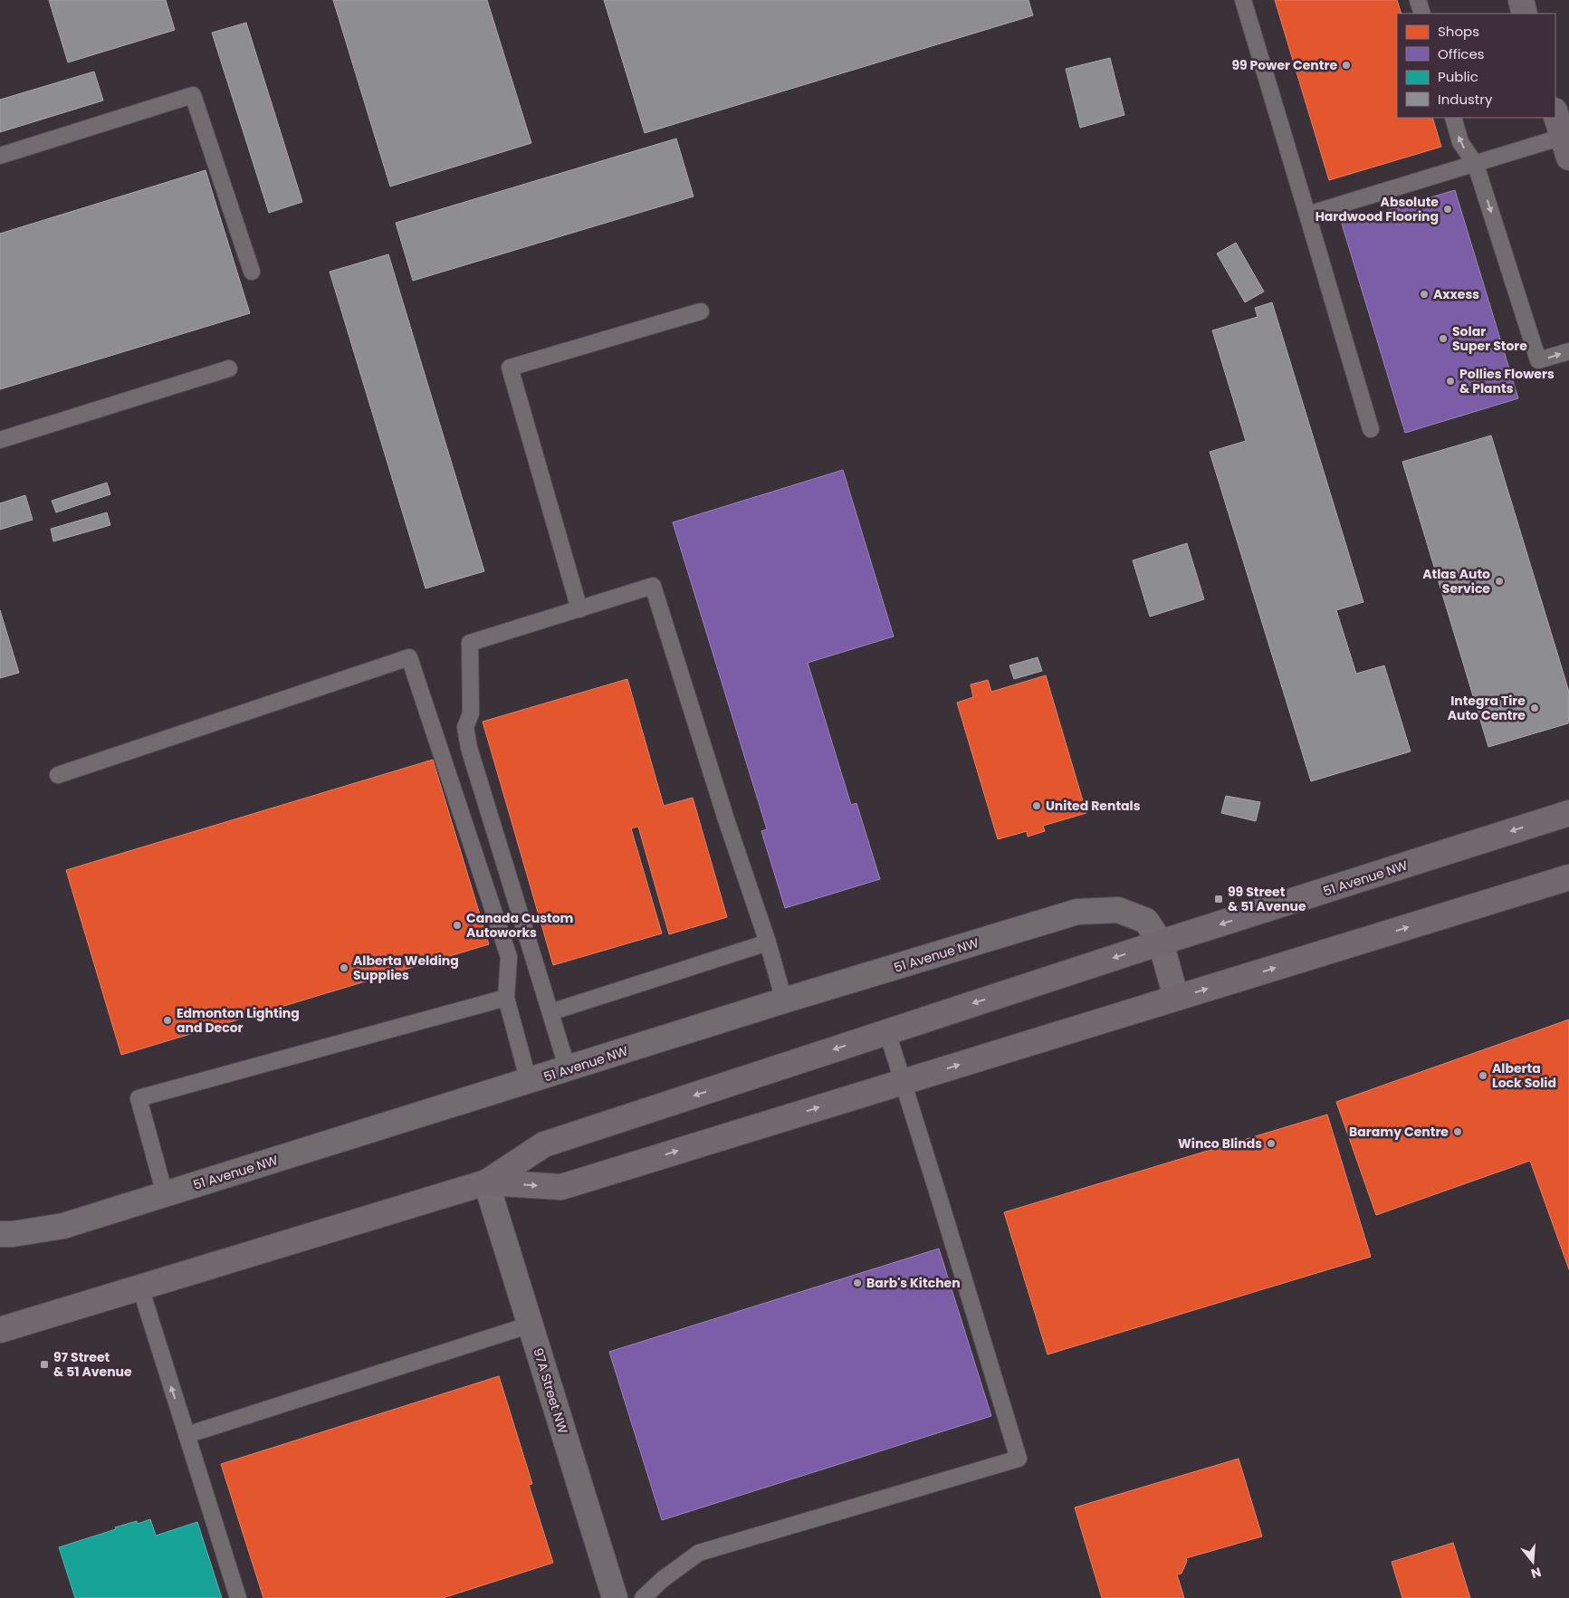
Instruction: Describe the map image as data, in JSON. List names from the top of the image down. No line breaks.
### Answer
{"streets":{"main road":["51 Avenue NW"],"street":["97A Street NW"]},"crossings":[["51 Avenue NW","97A Street NW"]],"places":{"other":["99 Power Centre","Absolute Hardwood Flooring","Axxess","Solar Super Store","Pollies Flowers & Plants","Atlas Auto Service","Integra Tire Auto Centre","United Rentals","Canada Custom Autoworks","Alberta Welding Supplies","Edmonton Lighting and Decor","Alberta Lock Solid","Baramy Centre","Winco Blinds","Barb's Kitchen"],"transit":["99 Street & 51 Avenue","97 Street & 51 Avenue"]},"legend":["Shops","Offices","Public","Industry"],"north":"bottom"}
